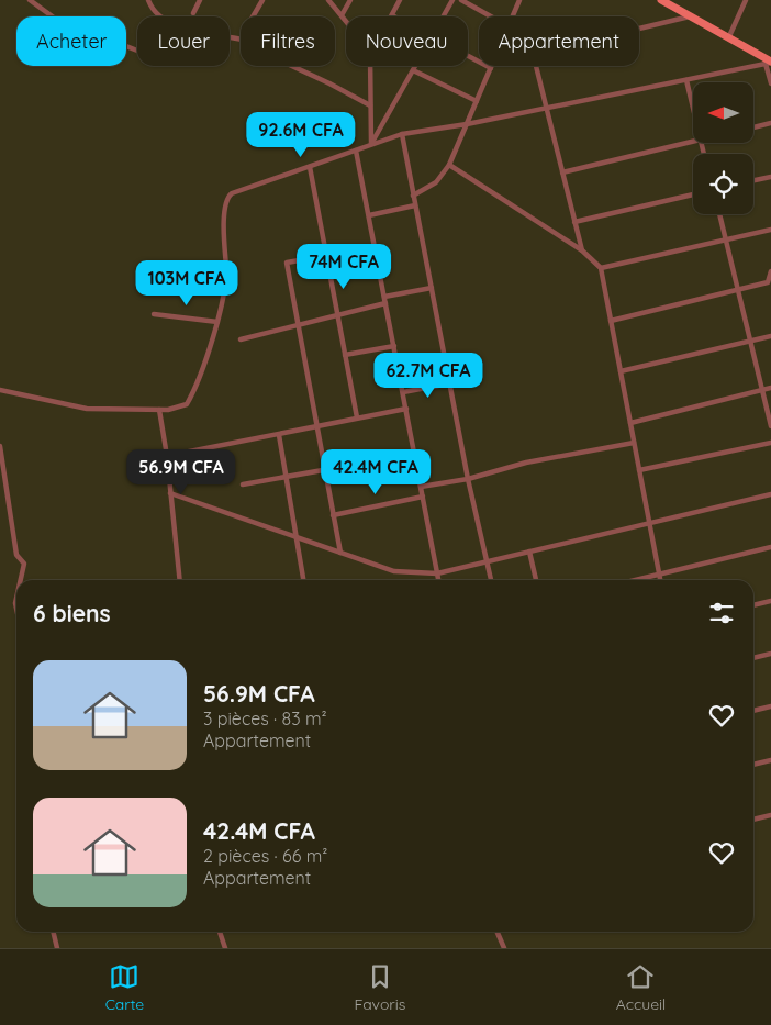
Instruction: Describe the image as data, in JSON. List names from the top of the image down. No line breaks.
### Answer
{"north":"left","page":{"chip":["Acheter","Louer","Filtres","Nouveau","Appartement"],"price":["92.6M CFA","74M CFA","103M CFA","62.7M CFA","56.9M CFA","42.4M CFA"],"heading":"6 biens","list":[{"name":"56.9M CFA","note":"3 pièces · 83 m² · Appartement"},{"name":"42.4M CFA","note":"2 pièces · 66 m² · Appartement"}],"tabs":["Carte","Favoris","Accueil"]}}
